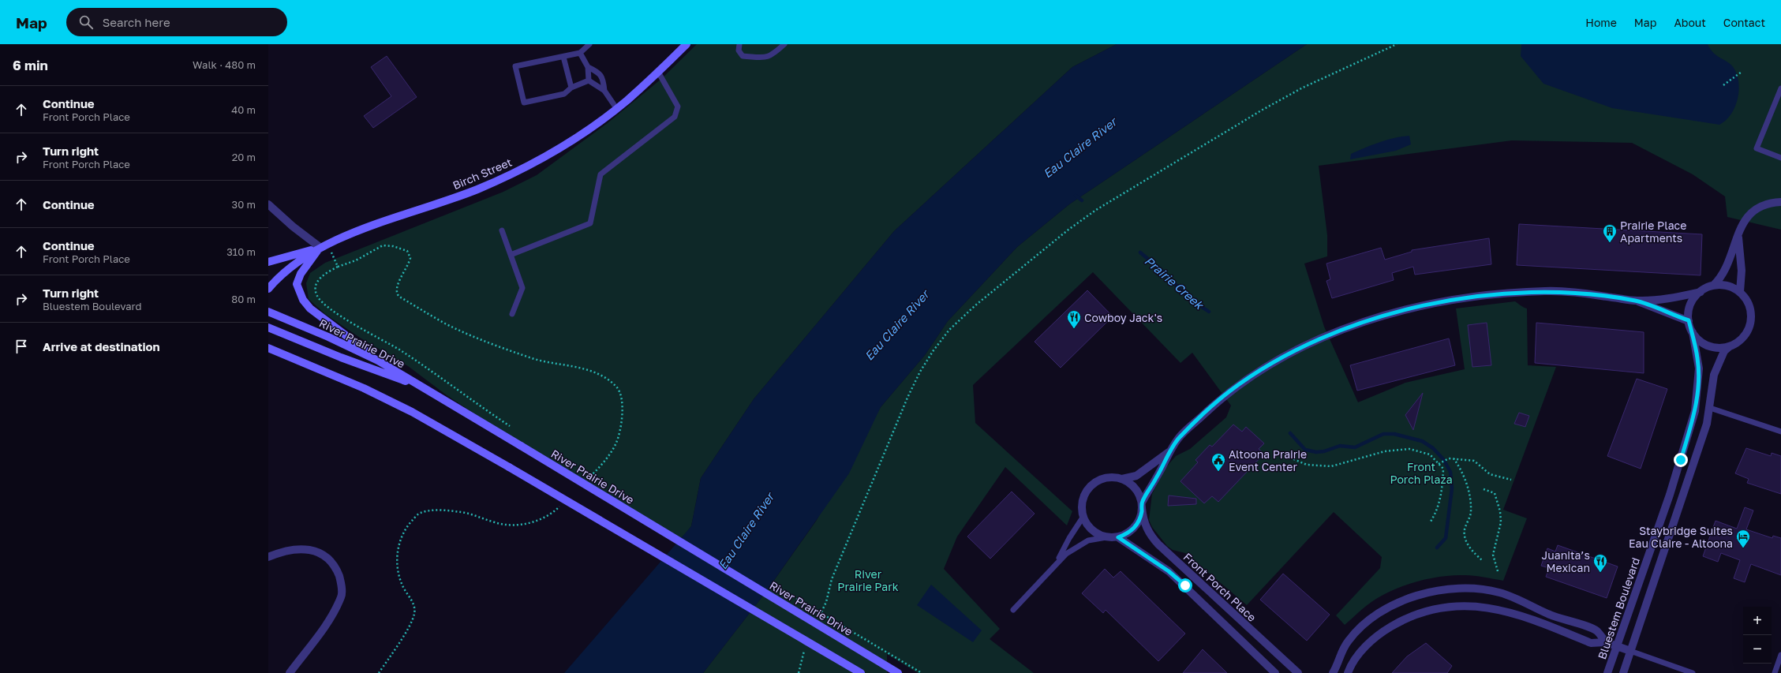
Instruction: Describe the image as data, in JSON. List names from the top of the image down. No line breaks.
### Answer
{"streets":{"main road":["Birch Street","River Prairie Drive"],"street":["Front Porch Place","Bluestem Boulevard"]},"water":["Eau Claire River","Prairie Creek"],"parks":["Front Porch Plaza","River Prairie Park"],"places":{"building":["Prairie Place Apartments"],"restaurant":["Cowboy Jack's","Juanita’s Mexican"],"public building":["Altoona Prairie Event Center"],"hotel":["Staybridge Suites Eau Claire - Altoona"]},"page":{"header":"Map","search":"Search here","nav":["Home","Map","About","Contact"],"heading":["6 min","Walk · 480 m"],"list":[["Continue","Front Porch Place","40 m"],["Turn right","Front Porch Place","20 m"],["Continue","30 m"],["Continue","Front Porch Place","310 m"],["Turn right","Bluestem Boulevard","80 m"],"Arrive at destination"],"map_buttons":["+","−"]}}
